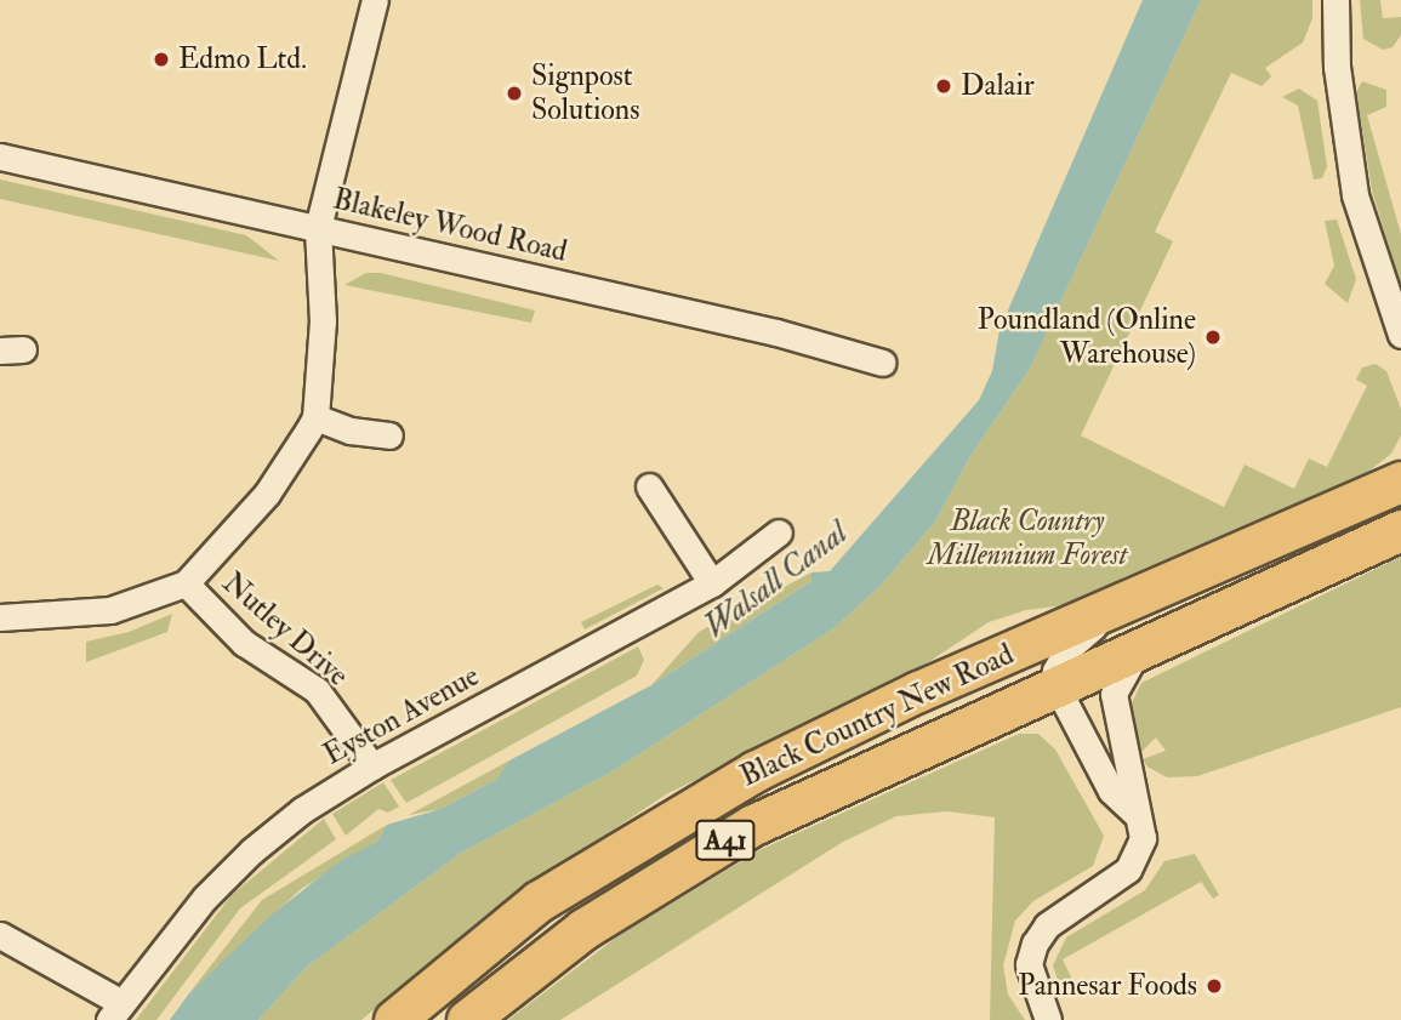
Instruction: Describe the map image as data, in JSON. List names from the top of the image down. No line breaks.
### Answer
{"streets":{"highway":["Black Country New Road","A41"],"street":["Blakeley Wood Road","Nutley Drive","Eyston Avenue"]},"crossings":[["Nutley Drive","Eyston Avenue"]],"water":["Walsall Canal"],"parks":["Black Country Millennium Forest"],"places":["Edmo Ltd.","Dalair","Signpost Solutions","Poundland (Online Warehouse)","Pannesar Foods"]}
